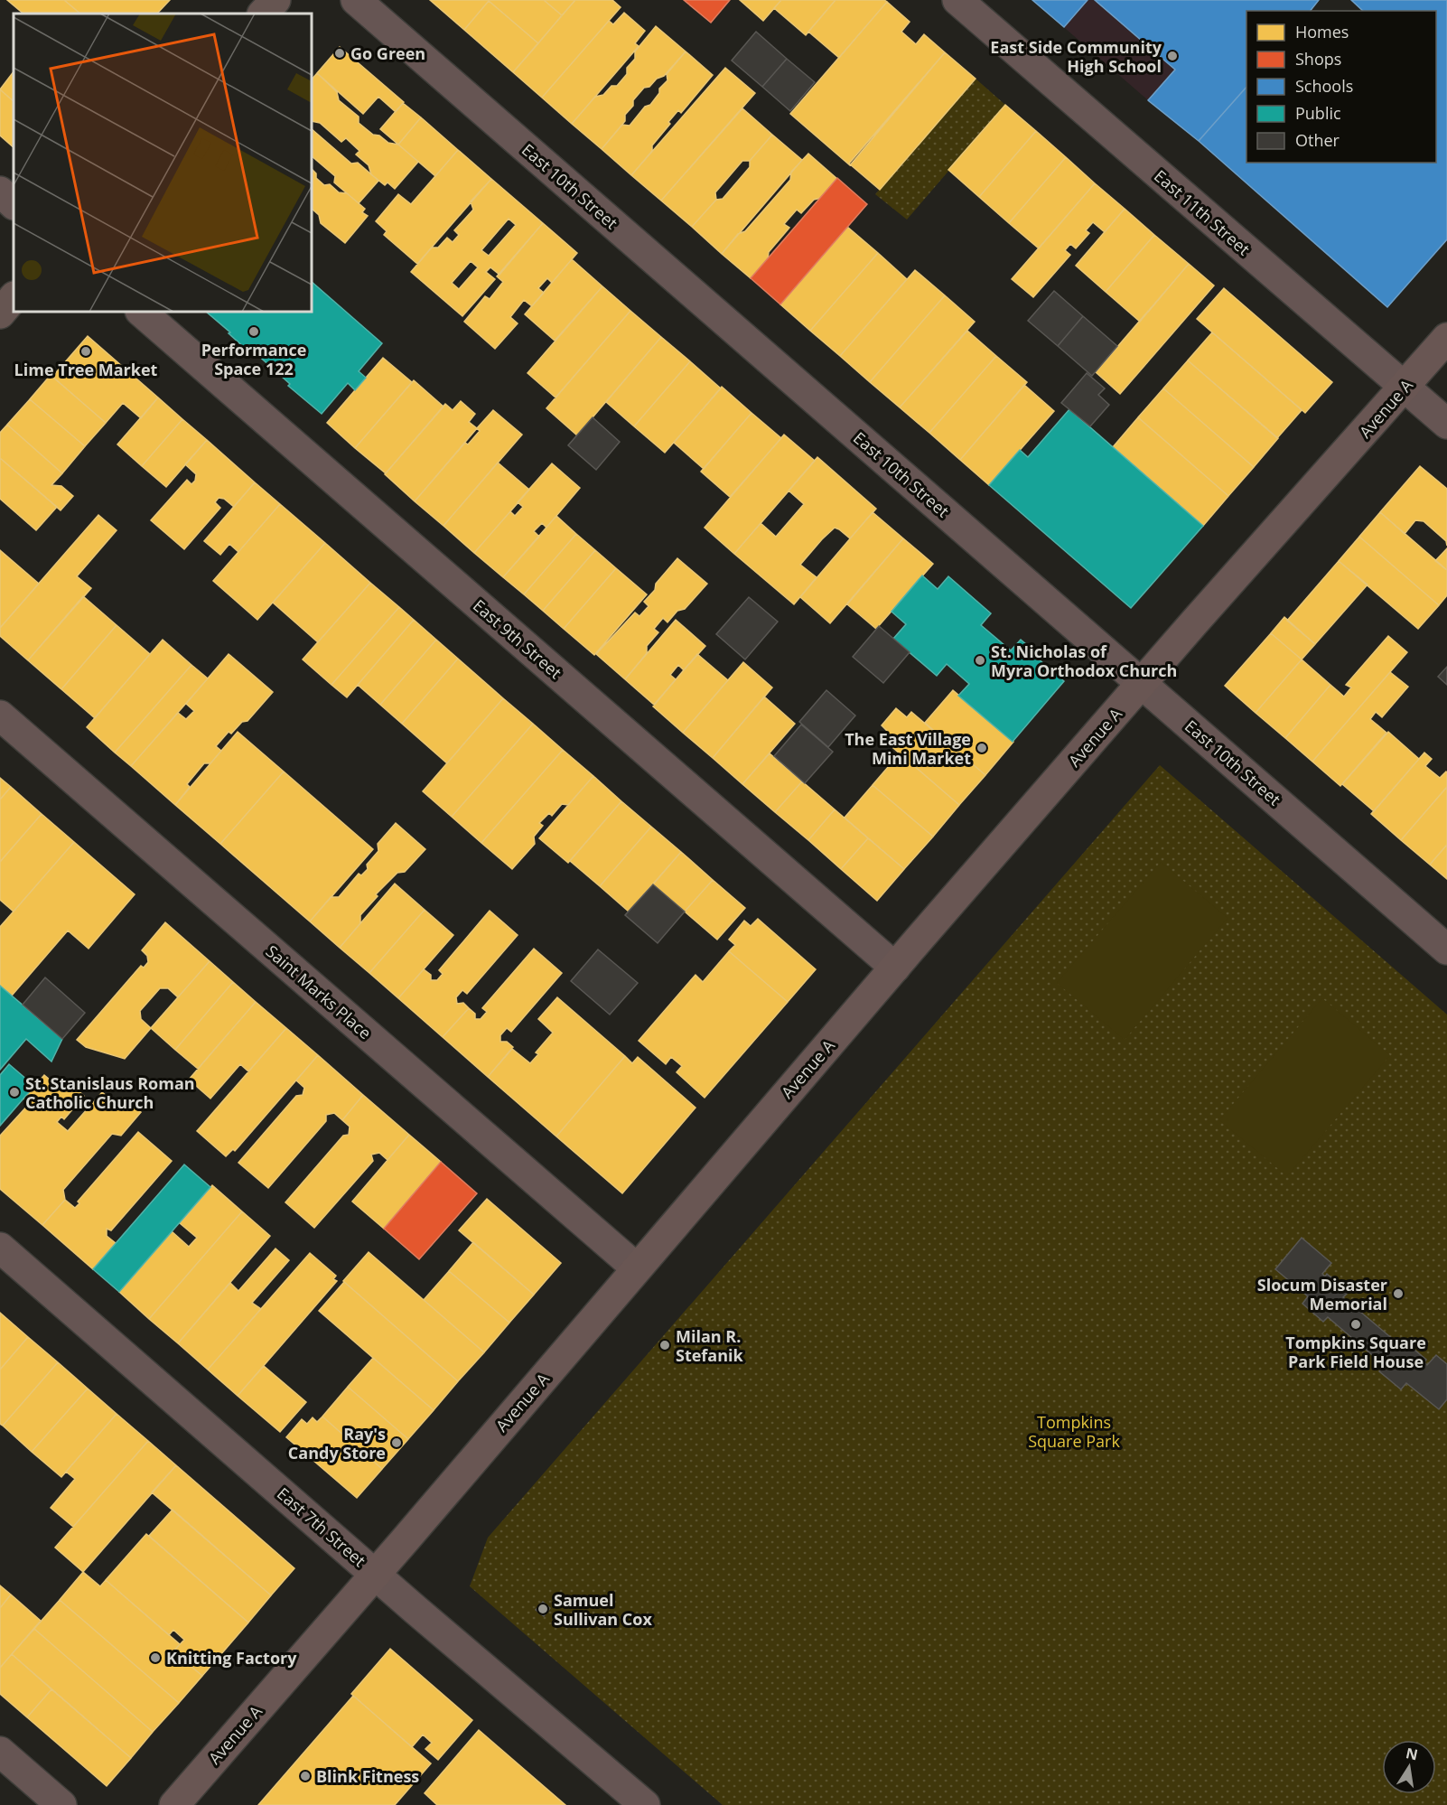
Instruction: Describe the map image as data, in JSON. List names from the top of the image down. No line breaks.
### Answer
{"streets":{"main road":["Avenue A"],"street":["East 10th Street","East 11th Street","East 9th Street","Saint Marks Place","East 7th Street"]},"crossings":[["East 10th Street","Avenue A"],["East 11th Street","Avenue A"],["Avenue A","East 9th Street"],["Avenue A","Saint Marks Place"],["Avenue A","East 7th Street"]],"parks":["Tompkins Square Park"],"places":["Go Green","East Side Community High School","Performance Space 122","Lime Tree Market","St. Nicholas of Myra Orthodox Church","The East Village Mini Market","St. Stanislaus Roman Catholic Church","Slocum Disaster Memorial","Tompkins Square Park Field House","Milan R. Stefanik","Ray's Candy Store","Samuel Sullivan Cox","Knitting Factory","Blink Fitness"],"legend":["Homes","Shops","Schools","Public","Other"],"north":"top"}
